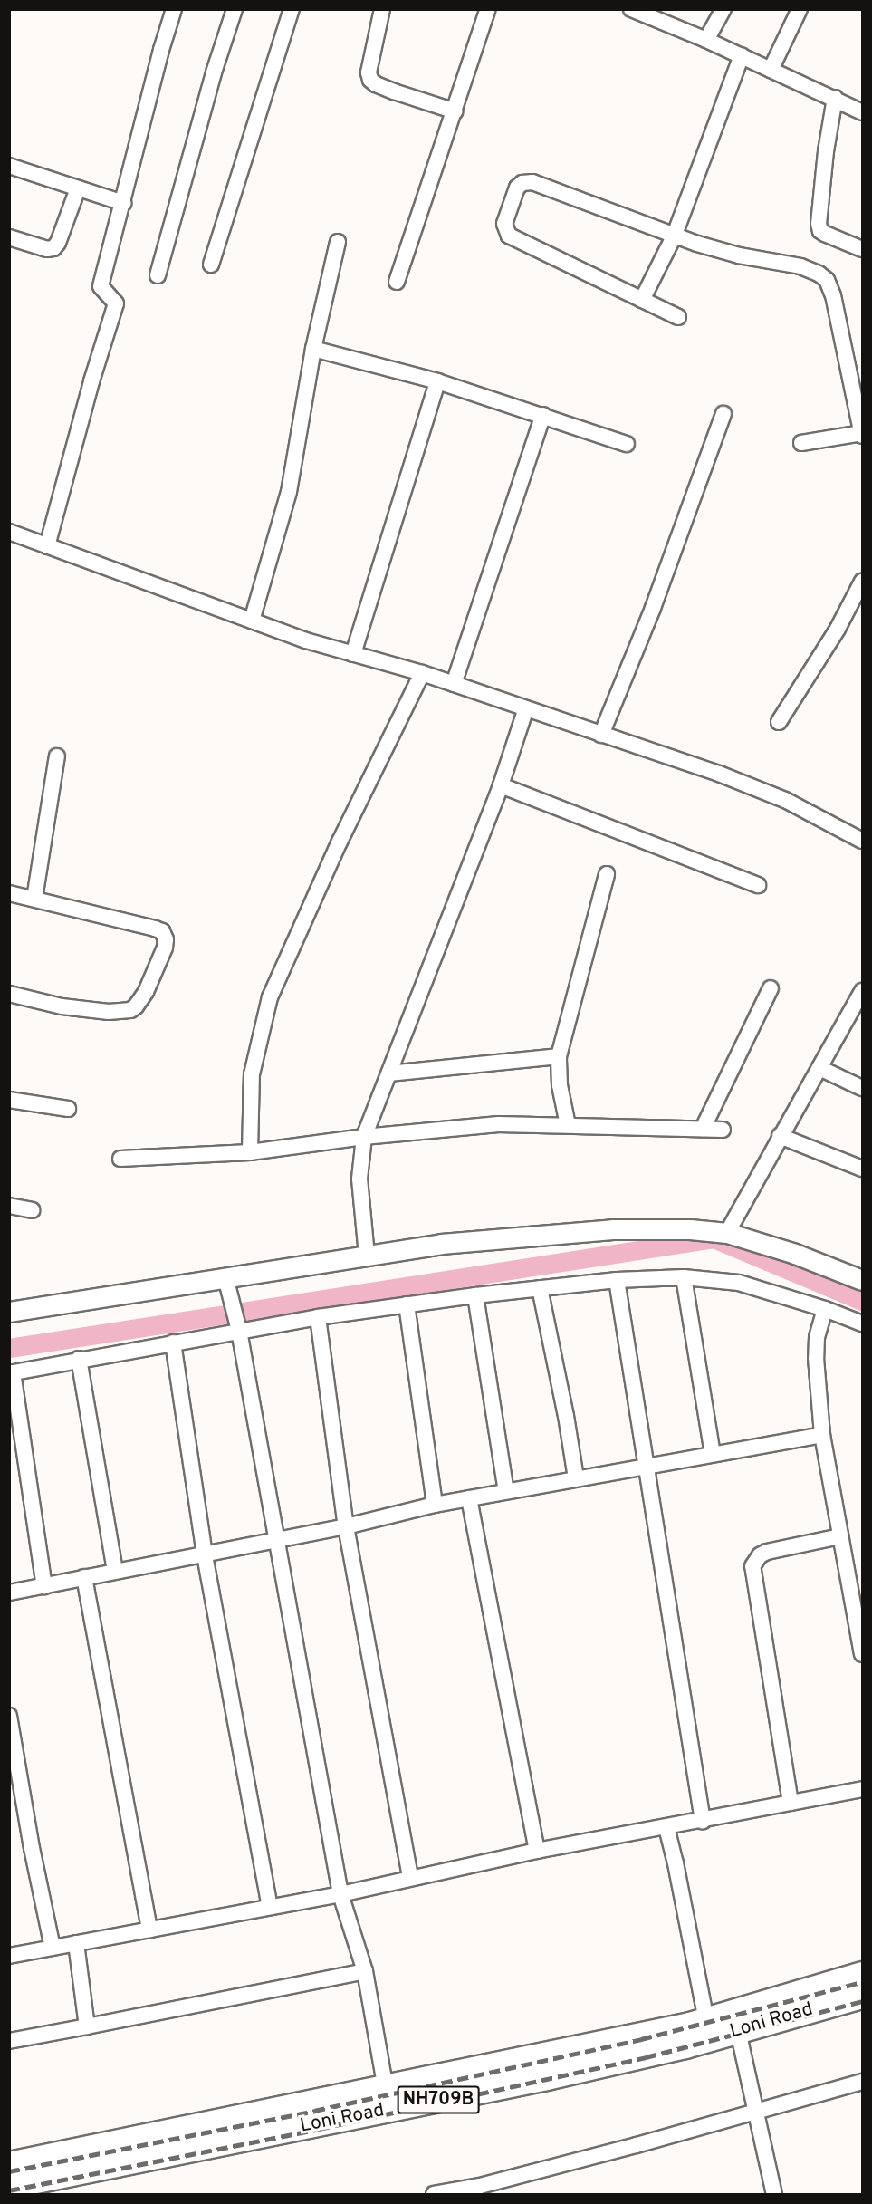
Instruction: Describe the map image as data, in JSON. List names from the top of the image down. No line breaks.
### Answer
{"streets":{"highway":["Loni Road","NH709B"]}}
